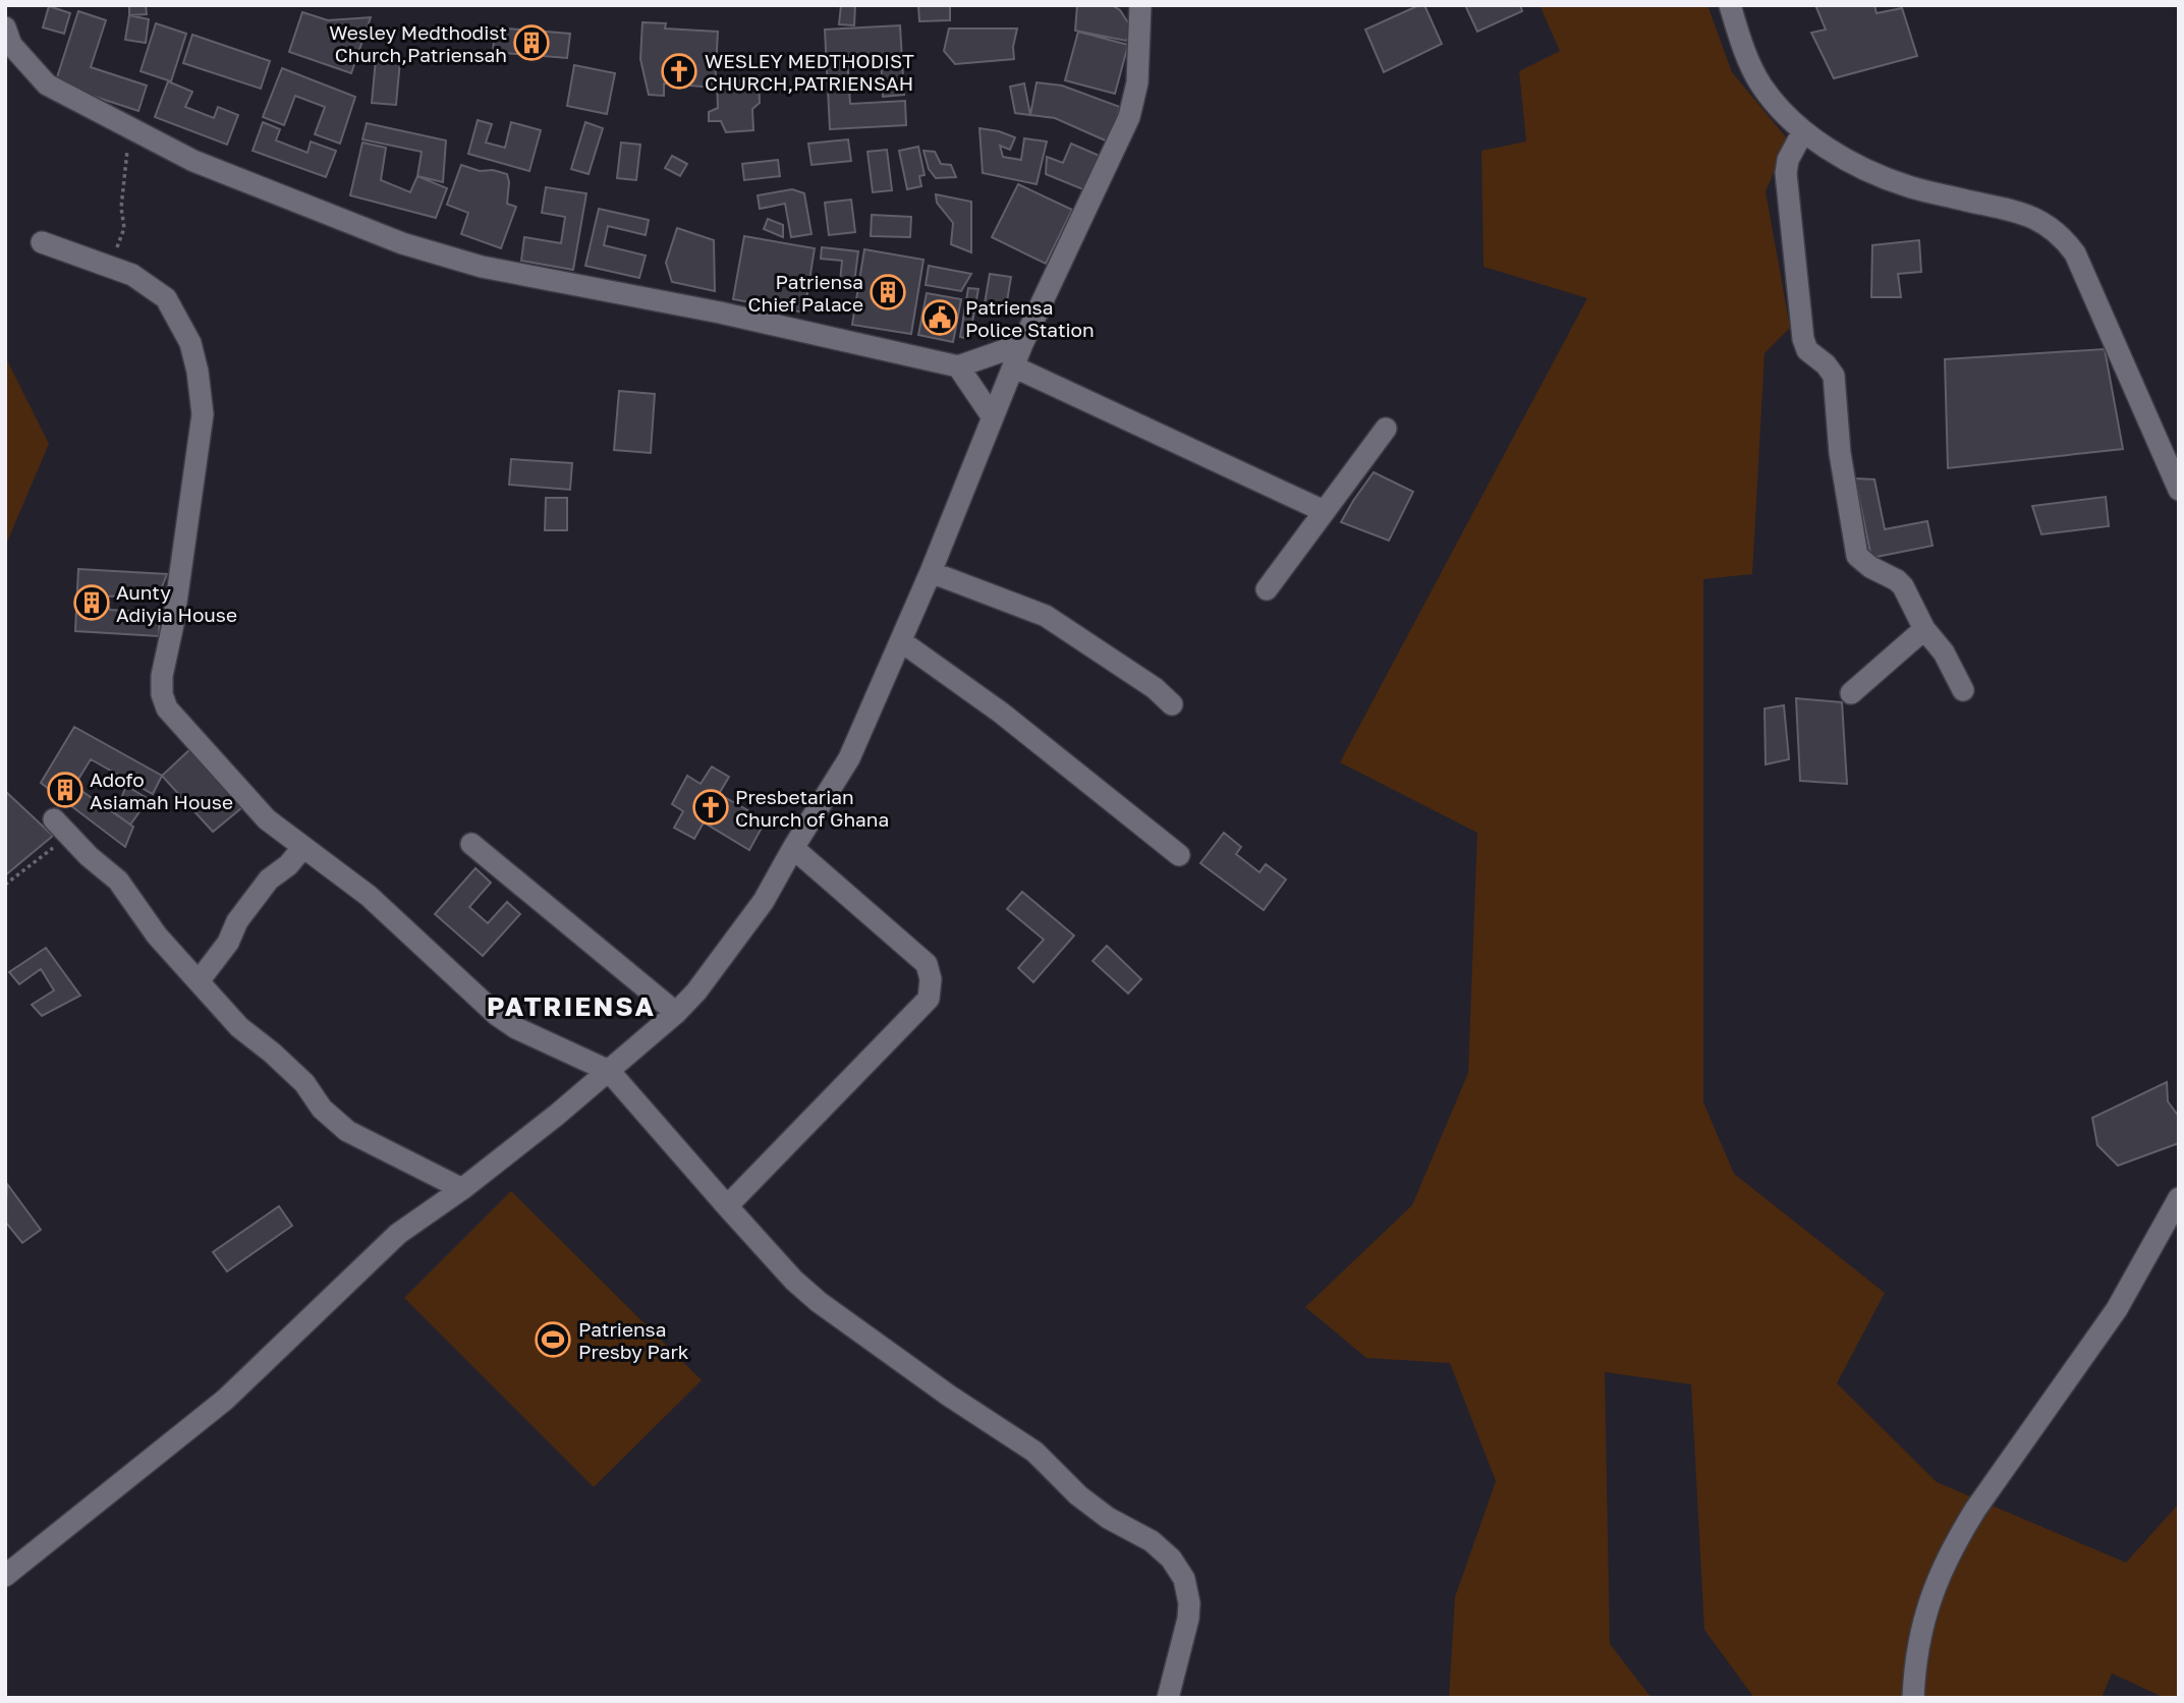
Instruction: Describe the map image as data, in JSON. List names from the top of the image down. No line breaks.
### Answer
{"districts":["PATRIENSA"],"places":{"building":["Wesley Medthodist Church,Patriensah","Patriensa Chief Palace","Aunty Adiyia House","Adofo Asiamah House"],"church":["WESLEY MEDTHODIST CHURCH,PATRIENSAH","Presbetarian Church of Ghana"],"public building":["Patriensa Police Station"],"sports":["Patriensa Presby Park"]}}
